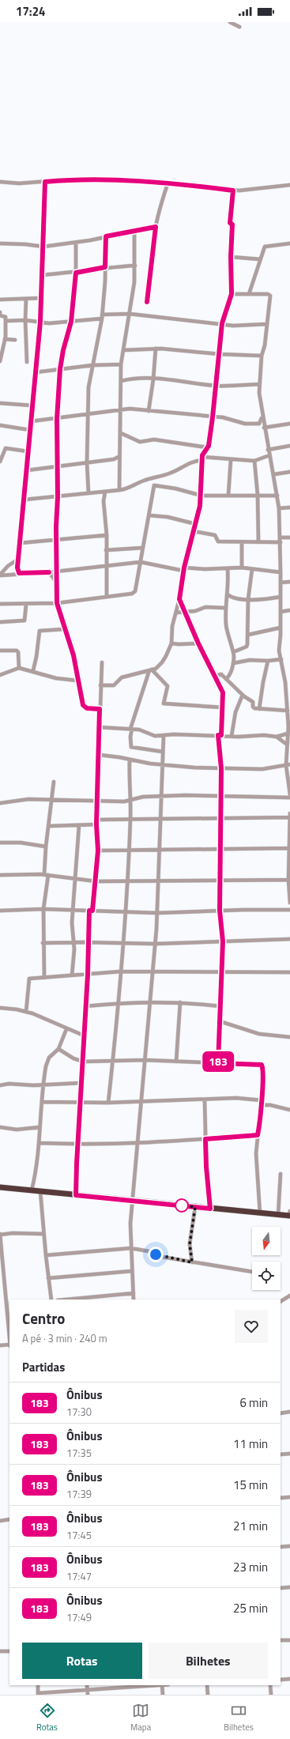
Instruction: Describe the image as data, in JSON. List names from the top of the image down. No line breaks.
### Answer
{"lines":["bus line 183"],"north":"bottom","page":{"status":"17:24","on_map":"183","heading":[["Centro","A pé · 3 min · 240 m"],"Partidas"],"list":[{"mark":"183","name":"Ônibus","note":"17:30","value":"6 min"},{"mark":"183","name":"Ônibus","note":"17:35","value":"11 min"},{"mark":"183","name":"Ônibus","note":"17:39","value":"15 min"},{"mark":"183","name":"Ônibus","note":"17:45","value":"21 min"},{"mark":"183","name":"Ônibus","note":"17:47","value":"23 min"},{"mark":"183","name":"Ônibus","note":"17:49","value":"25 min"}],"buttons":["Rotas","Bilhetes"],"tabs":["Rotas","Mapa","Bilhetes"]}}
